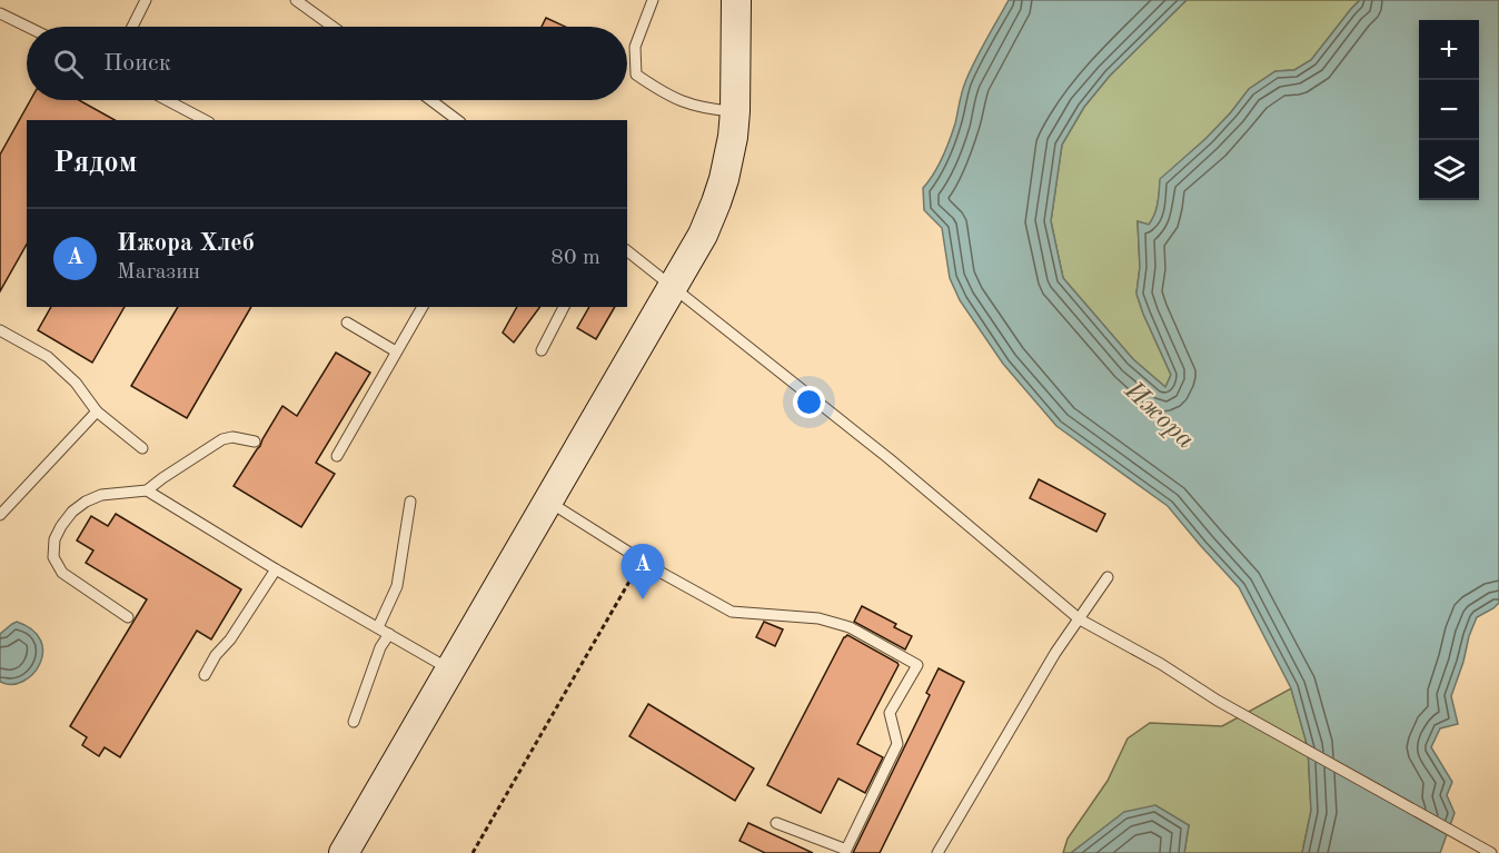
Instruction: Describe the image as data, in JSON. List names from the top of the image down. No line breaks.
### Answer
{"water":["Ижора"],"page":{"map_buttons":["+","−"],"search":"Поиск","heading":"Рядом","list":[{"mark":"A","name":"Ижора Хлеб","note":"Магазин","value":"80 m"}],"pins":"A"}}
